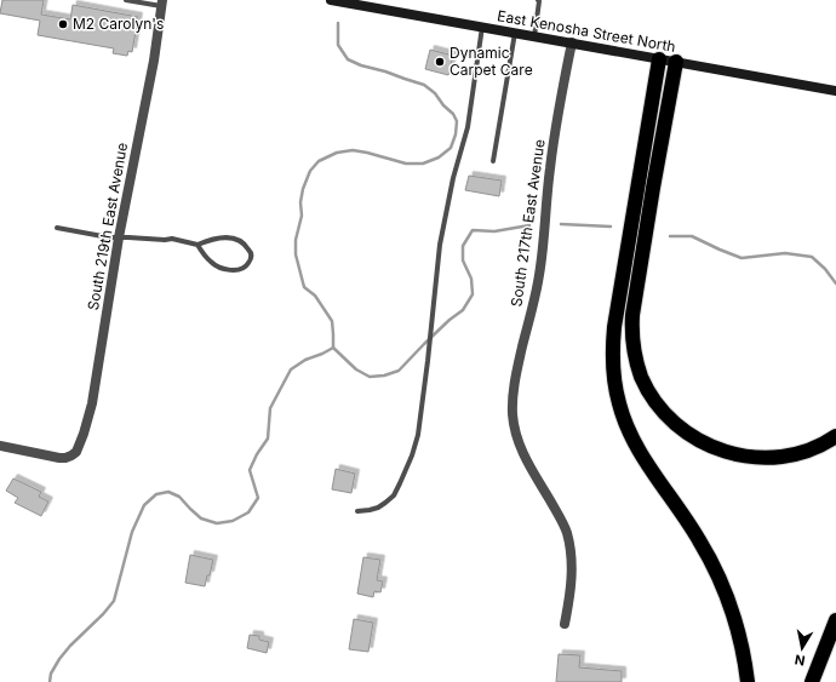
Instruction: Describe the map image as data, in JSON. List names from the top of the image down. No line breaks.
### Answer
{"streets":{"main road":["East Kenosha Street North"],"street":["South 217th East Avenue","South 219th East Avenue"]},"crossings":[["East Kenosha Street North","South 217th East Avenue"]],"places":["M2 Carolyn's","Dynamic Carpet Care"],"north":"bottom"}
